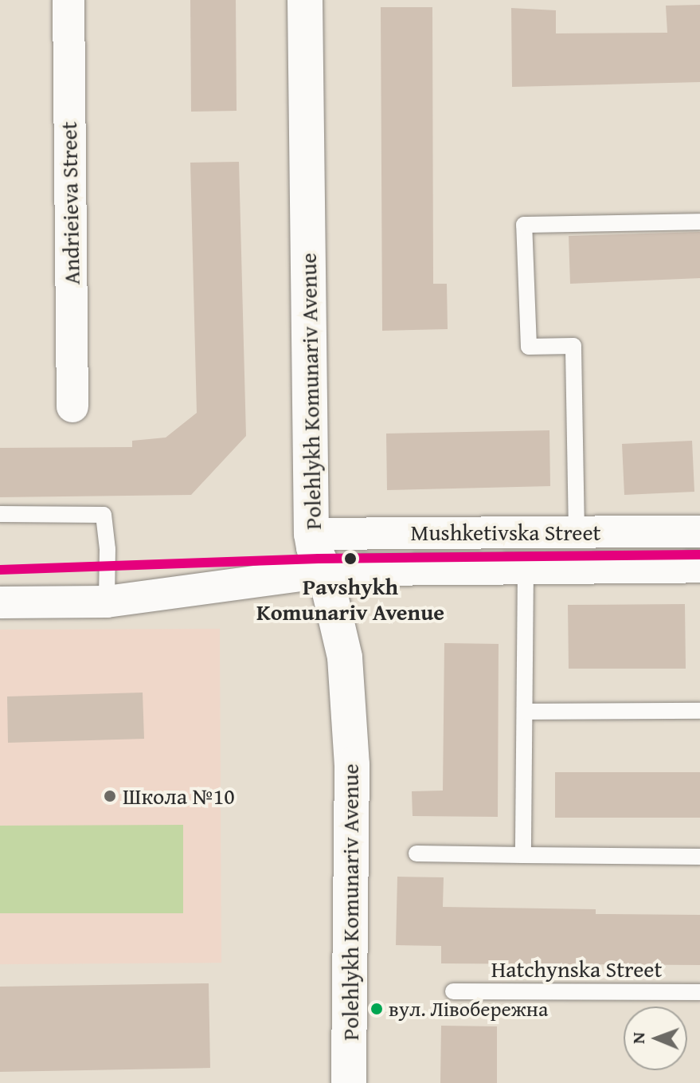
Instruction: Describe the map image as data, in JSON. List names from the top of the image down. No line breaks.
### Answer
{"streets":{"main road":["Polehlykh Komunariv Avenue"],"street":["Andrieieva Street","Mushketivska Street"],"lane":["Hatchynska Street"]},"crossings":[["Polehlykh Komunariv Avenue","Mushketivska Street"]],"places":["Pavshykh Komunariv Avenue","Школа №10","вул. Лівобережна"],"north":"left"}
